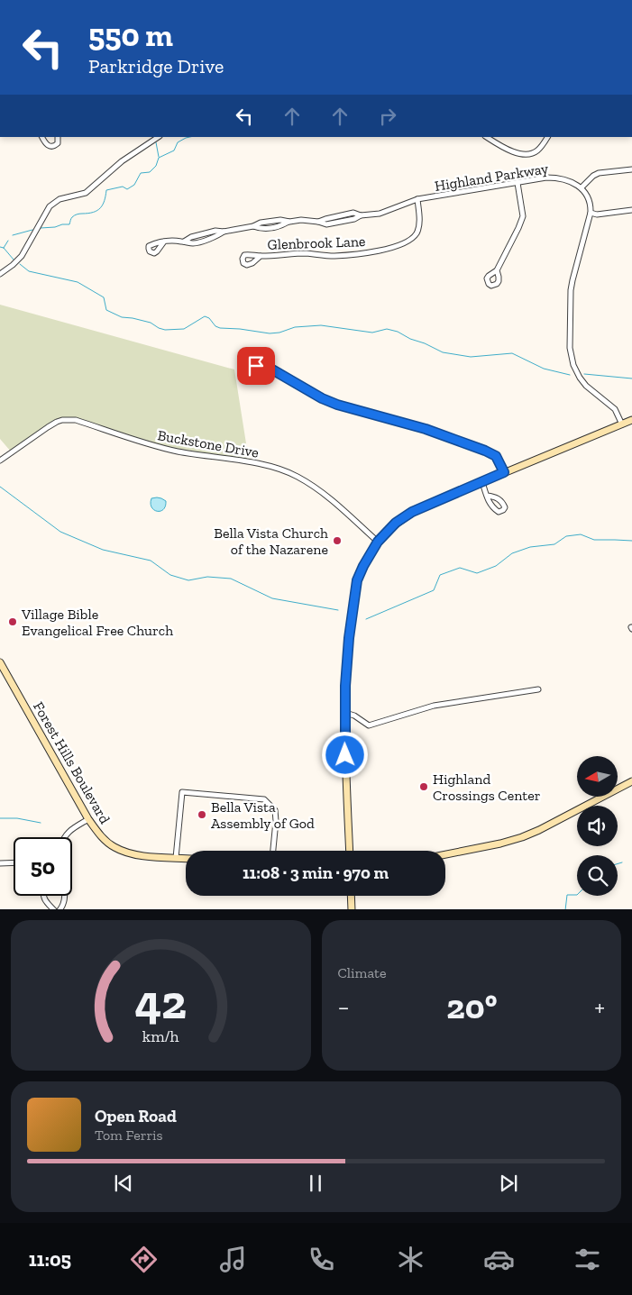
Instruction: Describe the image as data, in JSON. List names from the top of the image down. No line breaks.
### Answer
{"streets":{"main road":["Forest Hills Boulevard"],"street":["Highland Parkway","Glenbrook Lane","Buckstone Drive"]},"crossings":[["Highland Parkway","Glenbrook Lane"]],"places":["Bella Vista Church of the Nazarene","Village Bible Evangelical Free Church","Highland Crossings Center","Bella Vista Assembly of God"],"north":"left","page":{"turn":["550 m","Parkridge Drive"],"limit":"50","trip":"11:08 · 3 min · 970 m","tile":"Climate","heat":["−","20°","+"],"song":["Open Road","Tom Ferris"],"tabs":"11:05","gauge":["42","km/h"]}}
